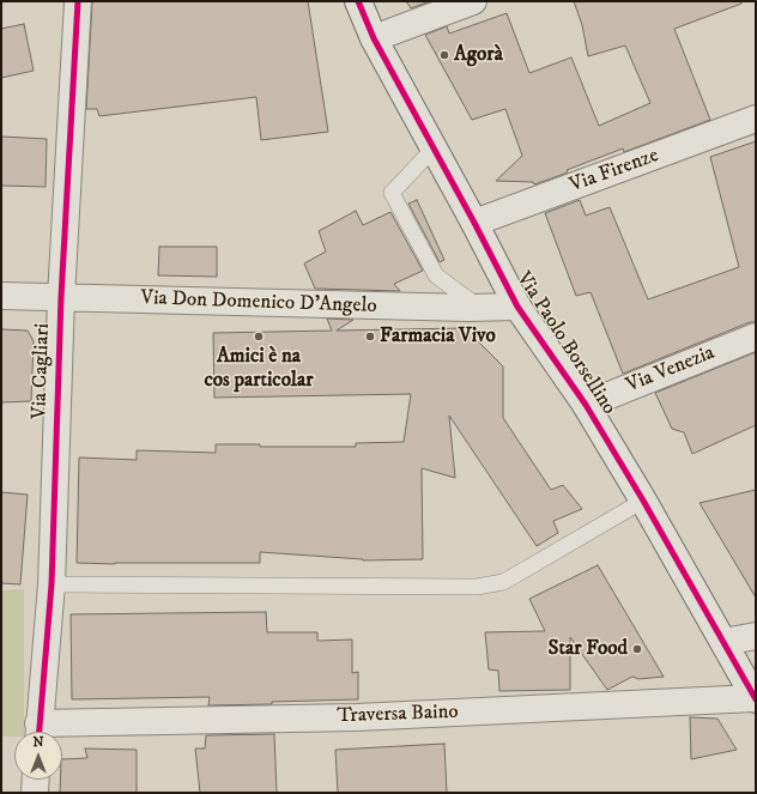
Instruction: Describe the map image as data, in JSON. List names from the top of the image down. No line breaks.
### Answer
{"streets":{"street":["Via Firenze","Via Don Domenico D'Angelo","Via Paolo Borsellino","Via Venezia","Via Cagliari","Traversa Baino"]},"crossings":[["Via Firenze","Via Paolo Borsellino"],["Via Don Domenico D'Angelo","Via Paolo Borsellino"],["Via Don Domenico D'Angelo","Via Cagliari"],["Via Paolo Borsellino","Via Venezia"],["Via Paolo Borsellino","Traversa Baino"]],"places":["Agorà","Amici è na cos particolar","Farmacia Vivo","Star Food"],"north":"top"}
